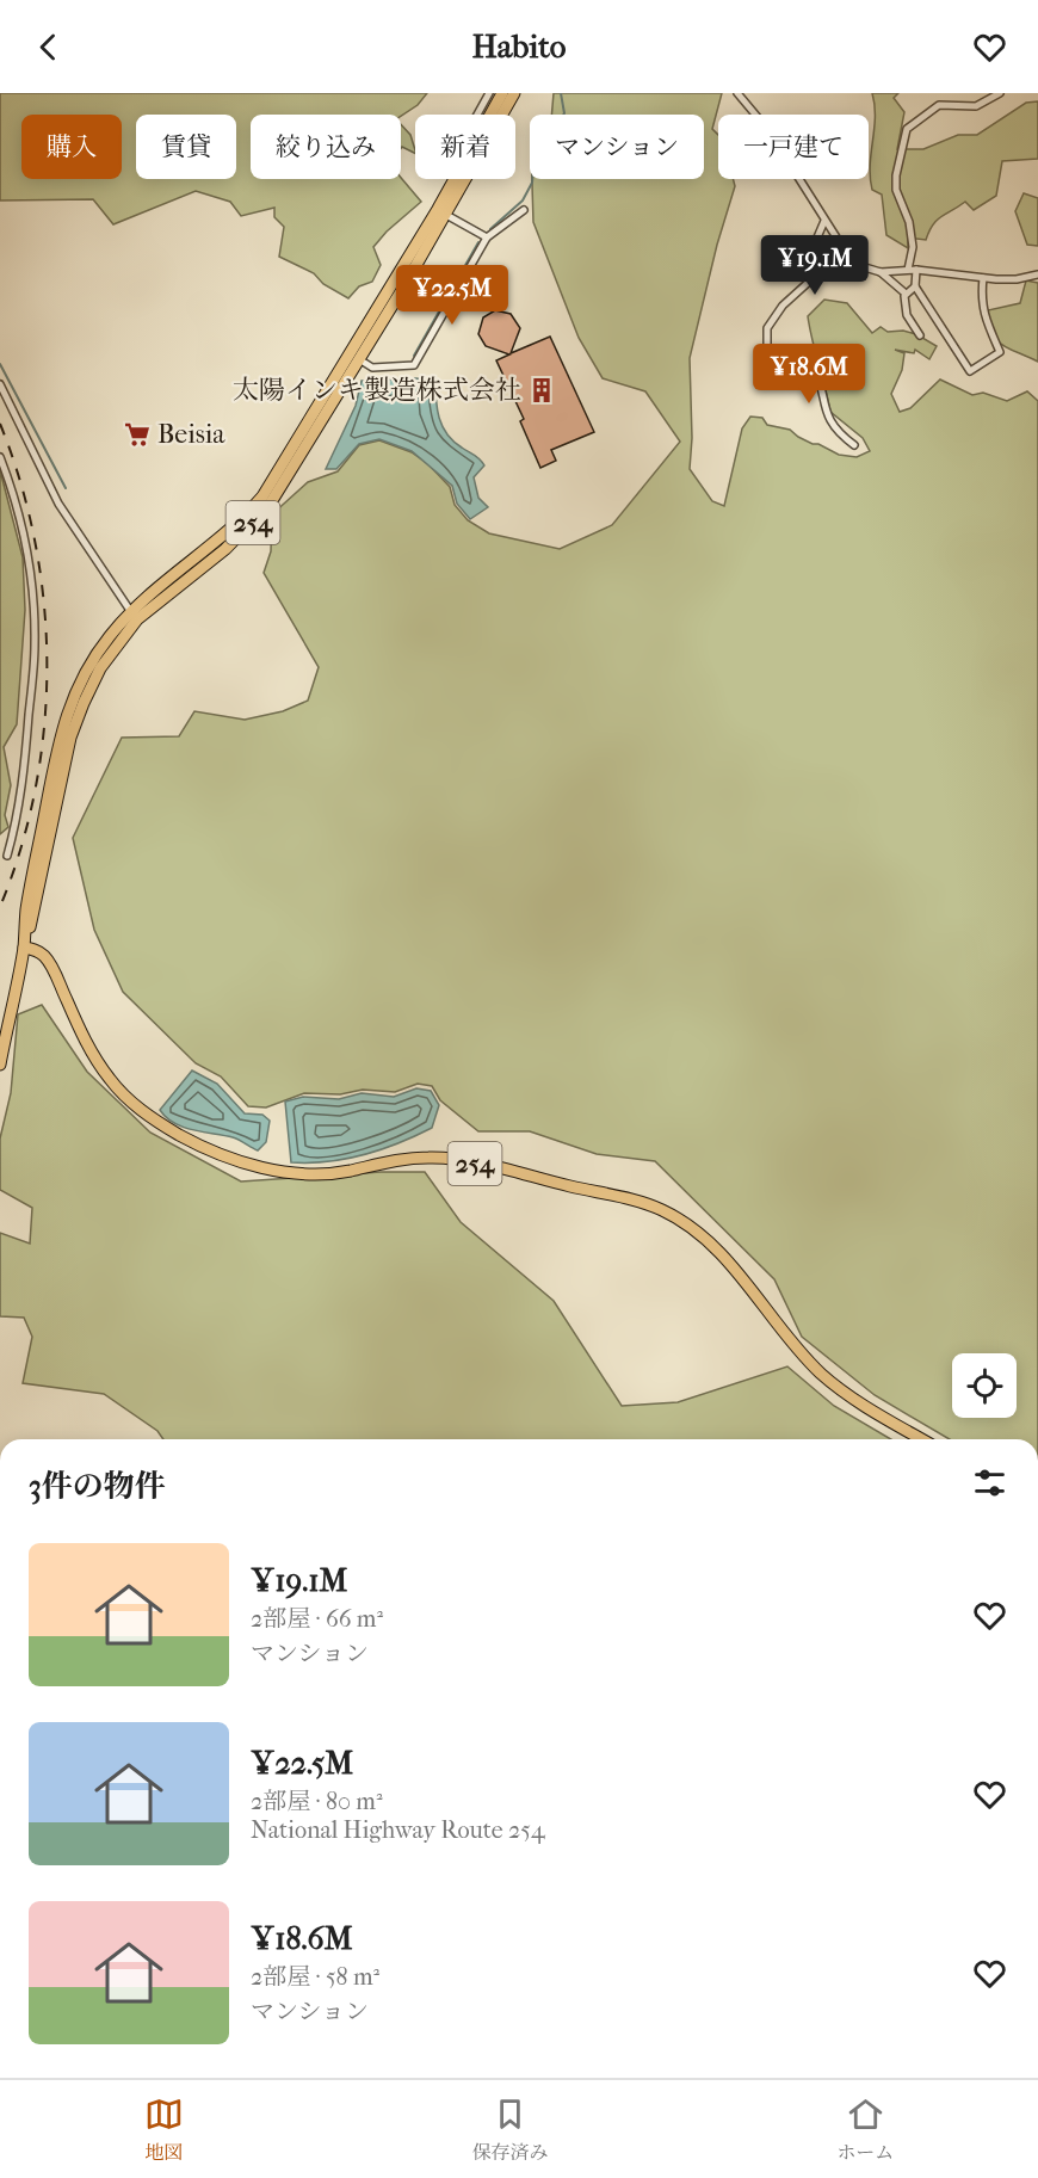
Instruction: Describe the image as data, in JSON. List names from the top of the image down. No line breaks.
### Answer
{"streets":{"highway":["254"]},"places":{"building":["太陽インキ製造株式会社"],"supermarket":["Beisia"]},"page":{"header":"Habito","chip":["購入","賃貸","絞り込み","新着","マンション","一戸建て"],"price":["¥19.1M","¥22.5M","¥18.6M"],"heading":"3件の物件","list":[{"name":"¥19.1M","note":"2部屋 · 66 m² · マンション"},{"name":"¥22.5M","note":"2部屋 · 80 m² · National Highway Route 254"},{"name":"¥18.6M","note":"2部屋 · 58 m² · マンション"}],"tabs":["地図","保存済み","ホーム"]}}
